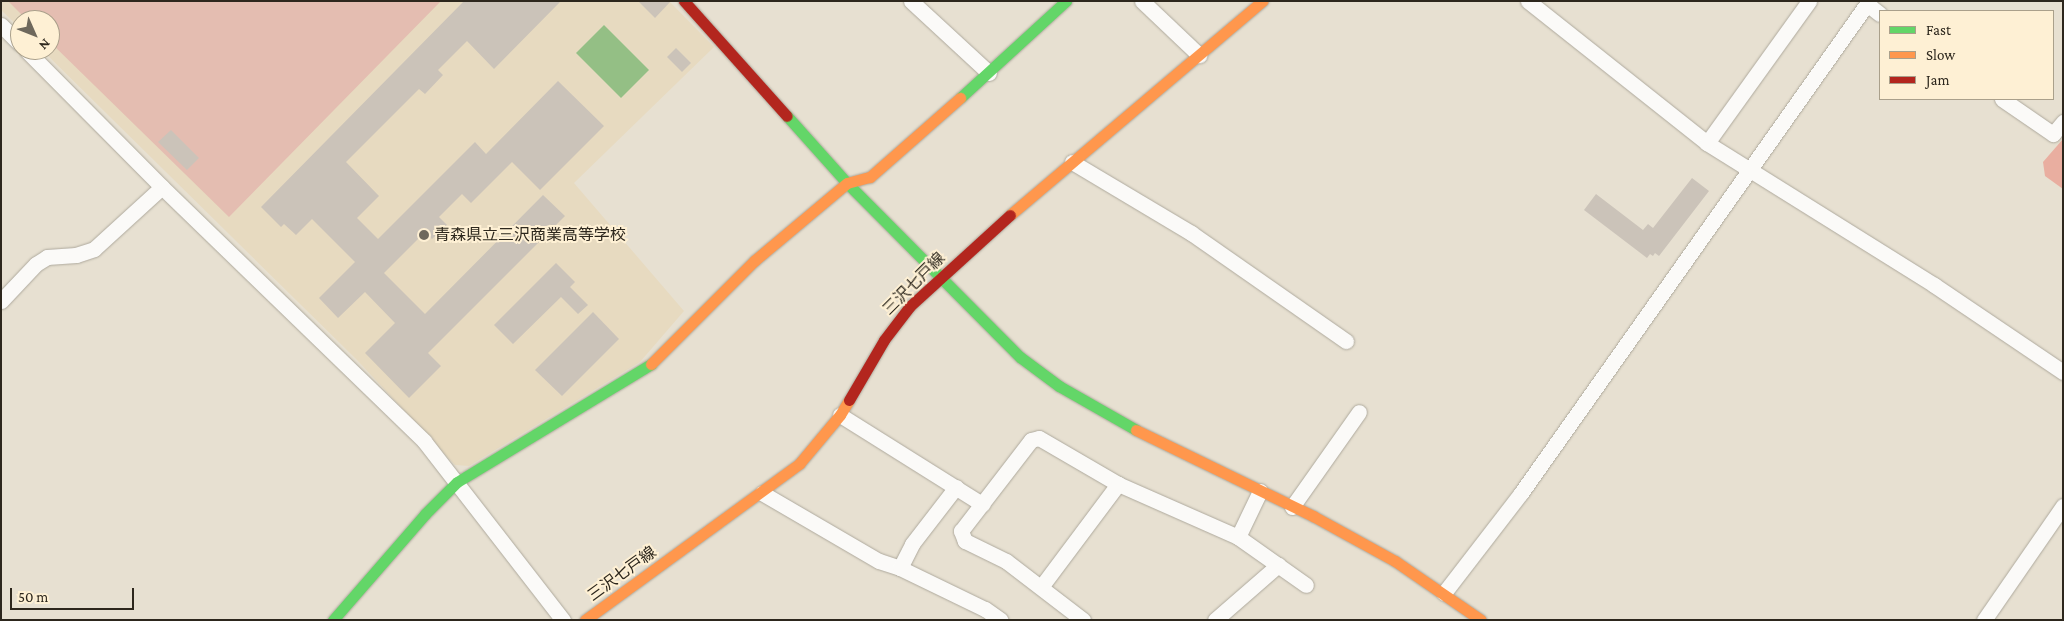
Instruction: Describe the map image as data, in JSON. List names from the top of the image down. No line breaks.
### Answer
{"streets":{"street":["三沢七戸線"]},"places":["青森県立三沢商業高等学校"],"legend":["Fast","Slow","Jam"],"scale_bar":"50 m","north":"bottom right"}
